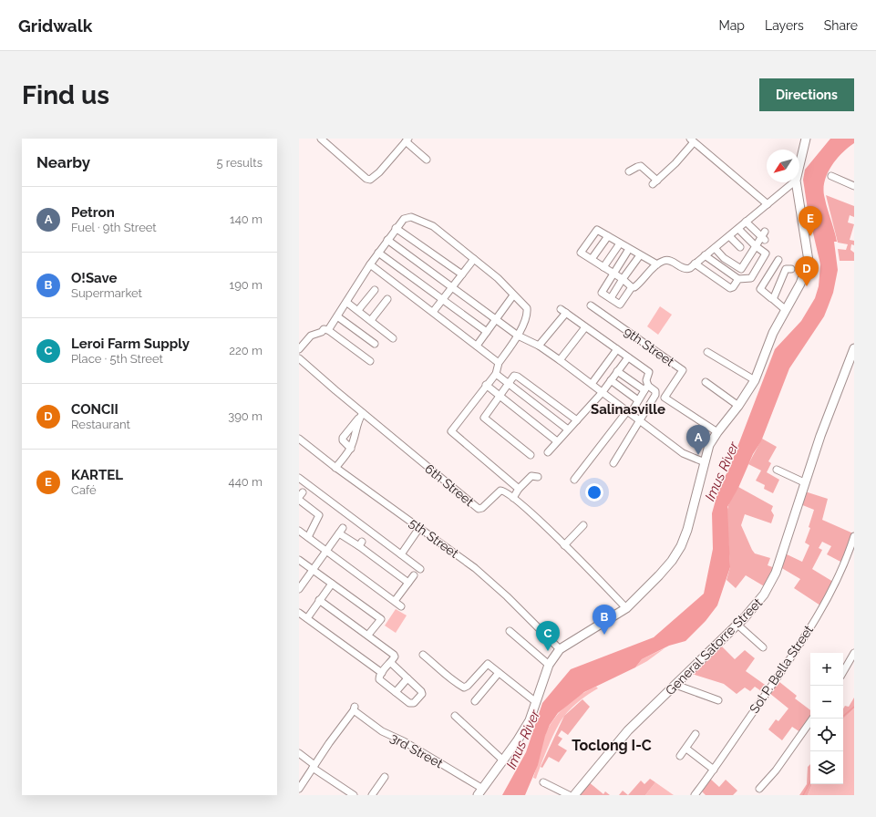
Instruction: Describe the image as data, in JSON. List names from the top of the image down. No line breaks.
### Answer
{"streets":{"main road":["General Satorre Street"],"street":["9th Street","6th Street","5th Street","Sol P. Bella Street","3rd Street"]},"districts":["Salinasville","Toclong I-C"],"water":["Imus River"],"north":"bottom left","page":{"header":"Gridwalk","nav":["Map","Layers","Share"],"buttons":"Directions","title":"Find us","heading":["Nearby","5 results"],"list":[{"mark":"A","name":"Petron","note":"Fuel · 9th Street","value":"140 m"},{"mark":"B","name":"O!Save","note":"Supermarket","value":"190 m"},{"mark":"C","name":"Leroi Farm Supply","note":"Place · 5th Street","value":"220 m"},{"mark":"D","name":"CONCII","note":"Restaurant","value":"390 m"},{"mark":"E","name":"KARTEL","note":"Café","value":"440 m"}],"pins":["E","D","A","B","C"],"map_buttons":["+","−"]}}
